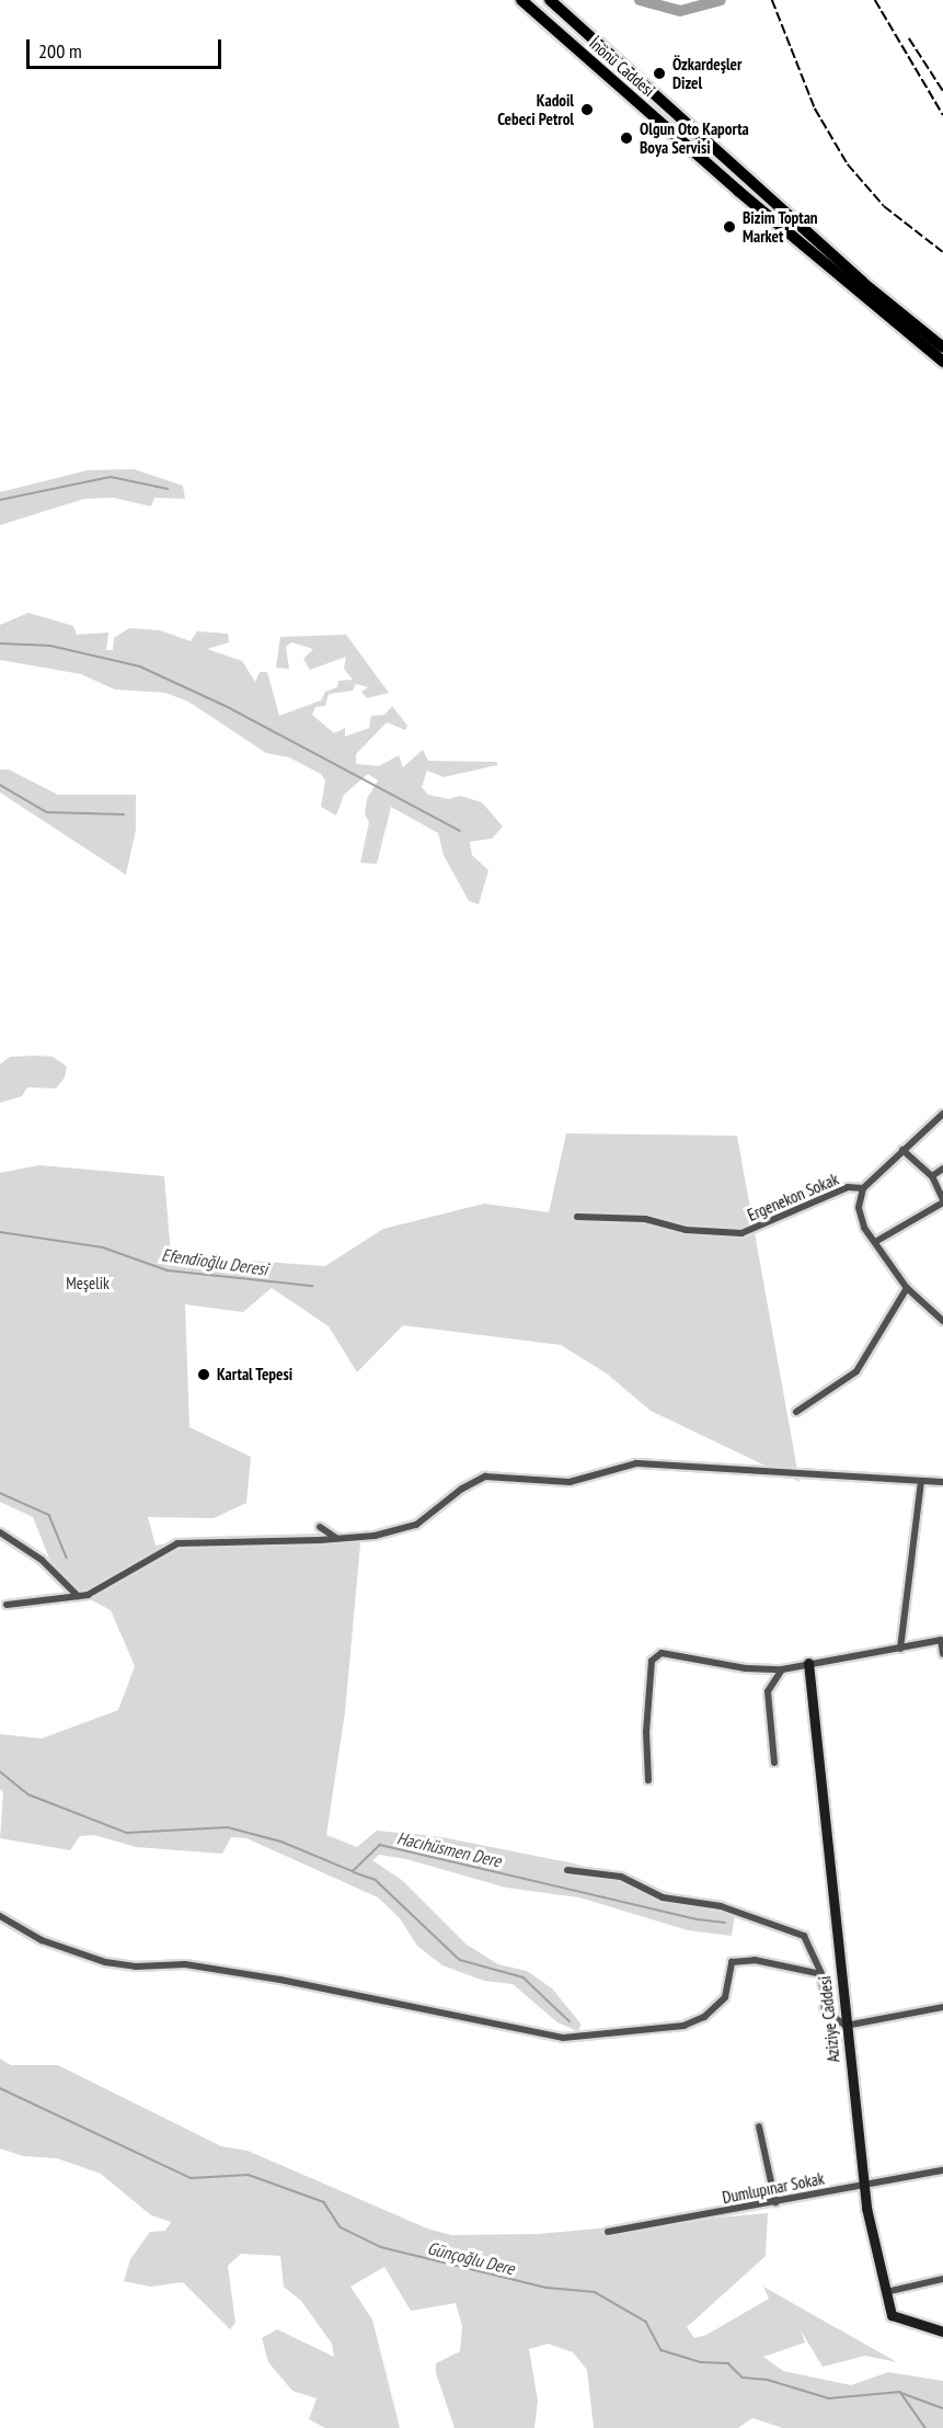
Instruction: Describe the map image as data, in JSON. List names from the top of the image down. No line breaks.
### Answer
{"streets":{"main road":["İnönü Caddesi"],"street":["Ergenekon Sokak","Aziziye Caddesi","Dumlupınar Sokak"]},"crossings":[["Aziziye Caddesi","Dumlupınar Sokak"]],"water":["Efendioğlu Deresi","Hacıhüsmen Dere","Günçoğlu Dere"],"parks":["Meşelik"],"places":["Özkardeşler Dizel","Kadoil Cebeci Petrol","Olgun Oto Kaporta Boya Servisi","Bizim Toptan Market","Kartal Tepesi"],"scale_bar":"200 m"}
